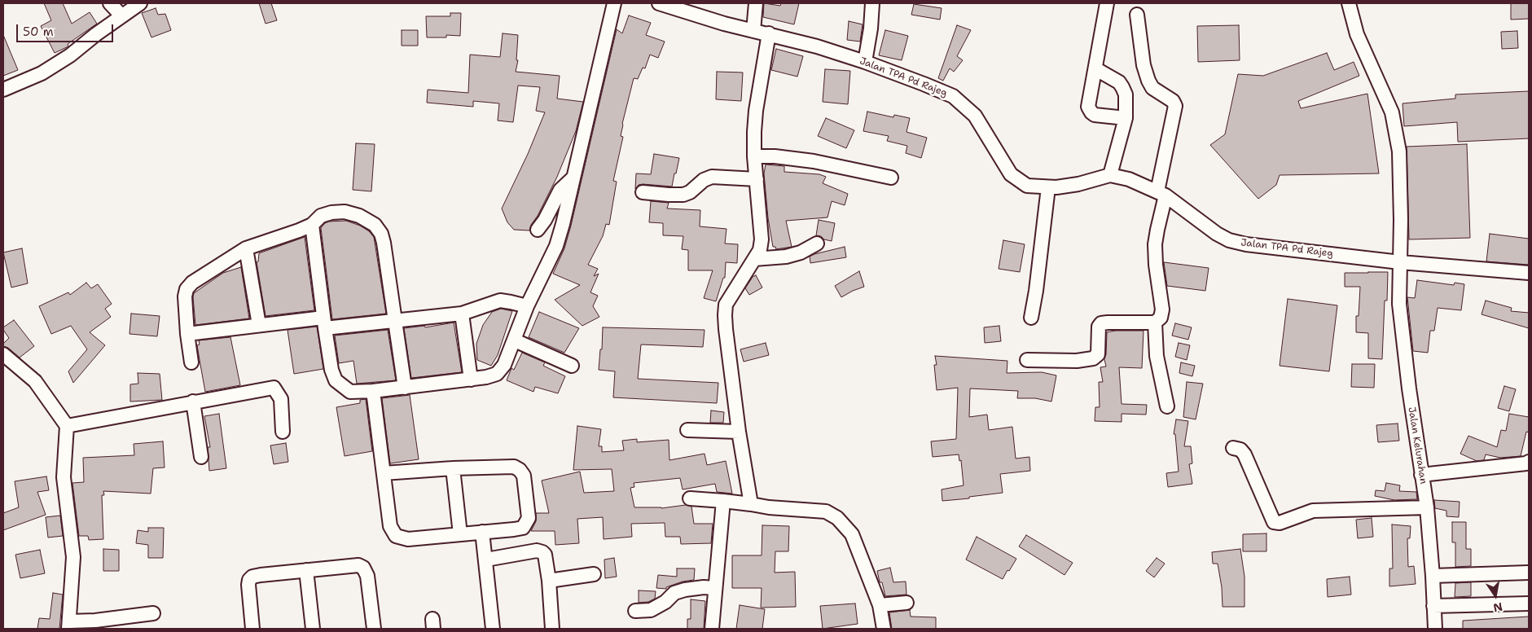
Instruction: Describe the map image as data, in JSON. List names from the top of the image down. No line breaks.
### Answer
{"streets":{"street":["Jalan TPA Pd Rajeg","Jalan Kelurahan"]},"crossings":[["Jalan TPA Pd Rajeg","Jalan Kelurahan"]],"scale_bar":"50 m","north":"bottom"}
